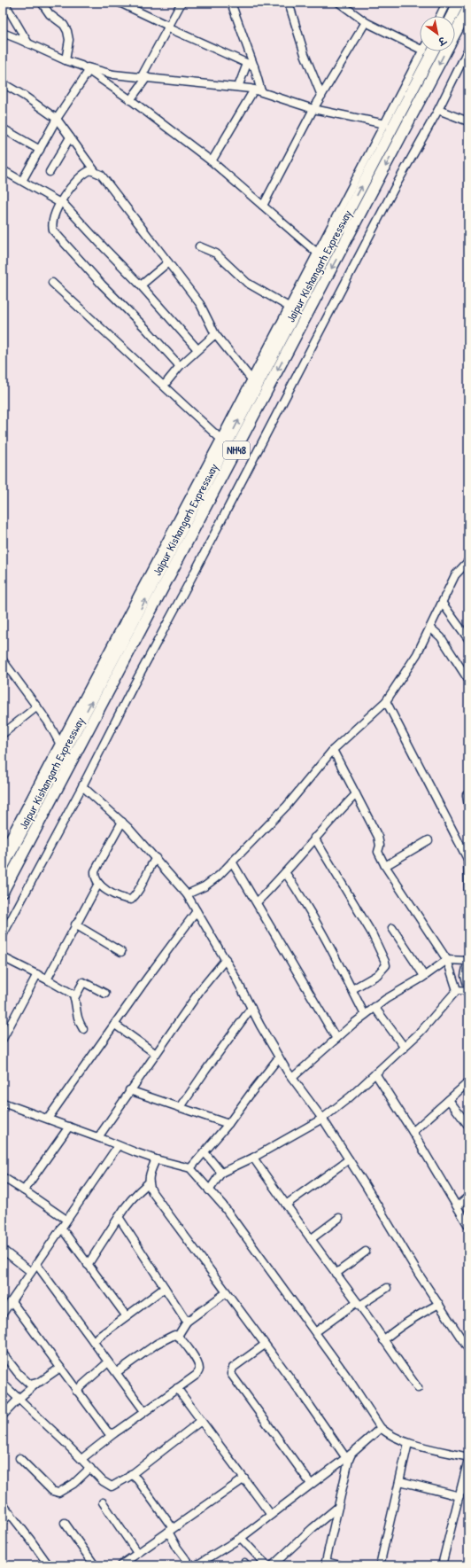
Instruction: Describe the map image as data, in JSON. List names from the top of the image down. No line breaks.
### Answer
{"streets":{"highway":["Jaipur Kishangarh Expressway","NH48"]},"north":"bottom right"}
